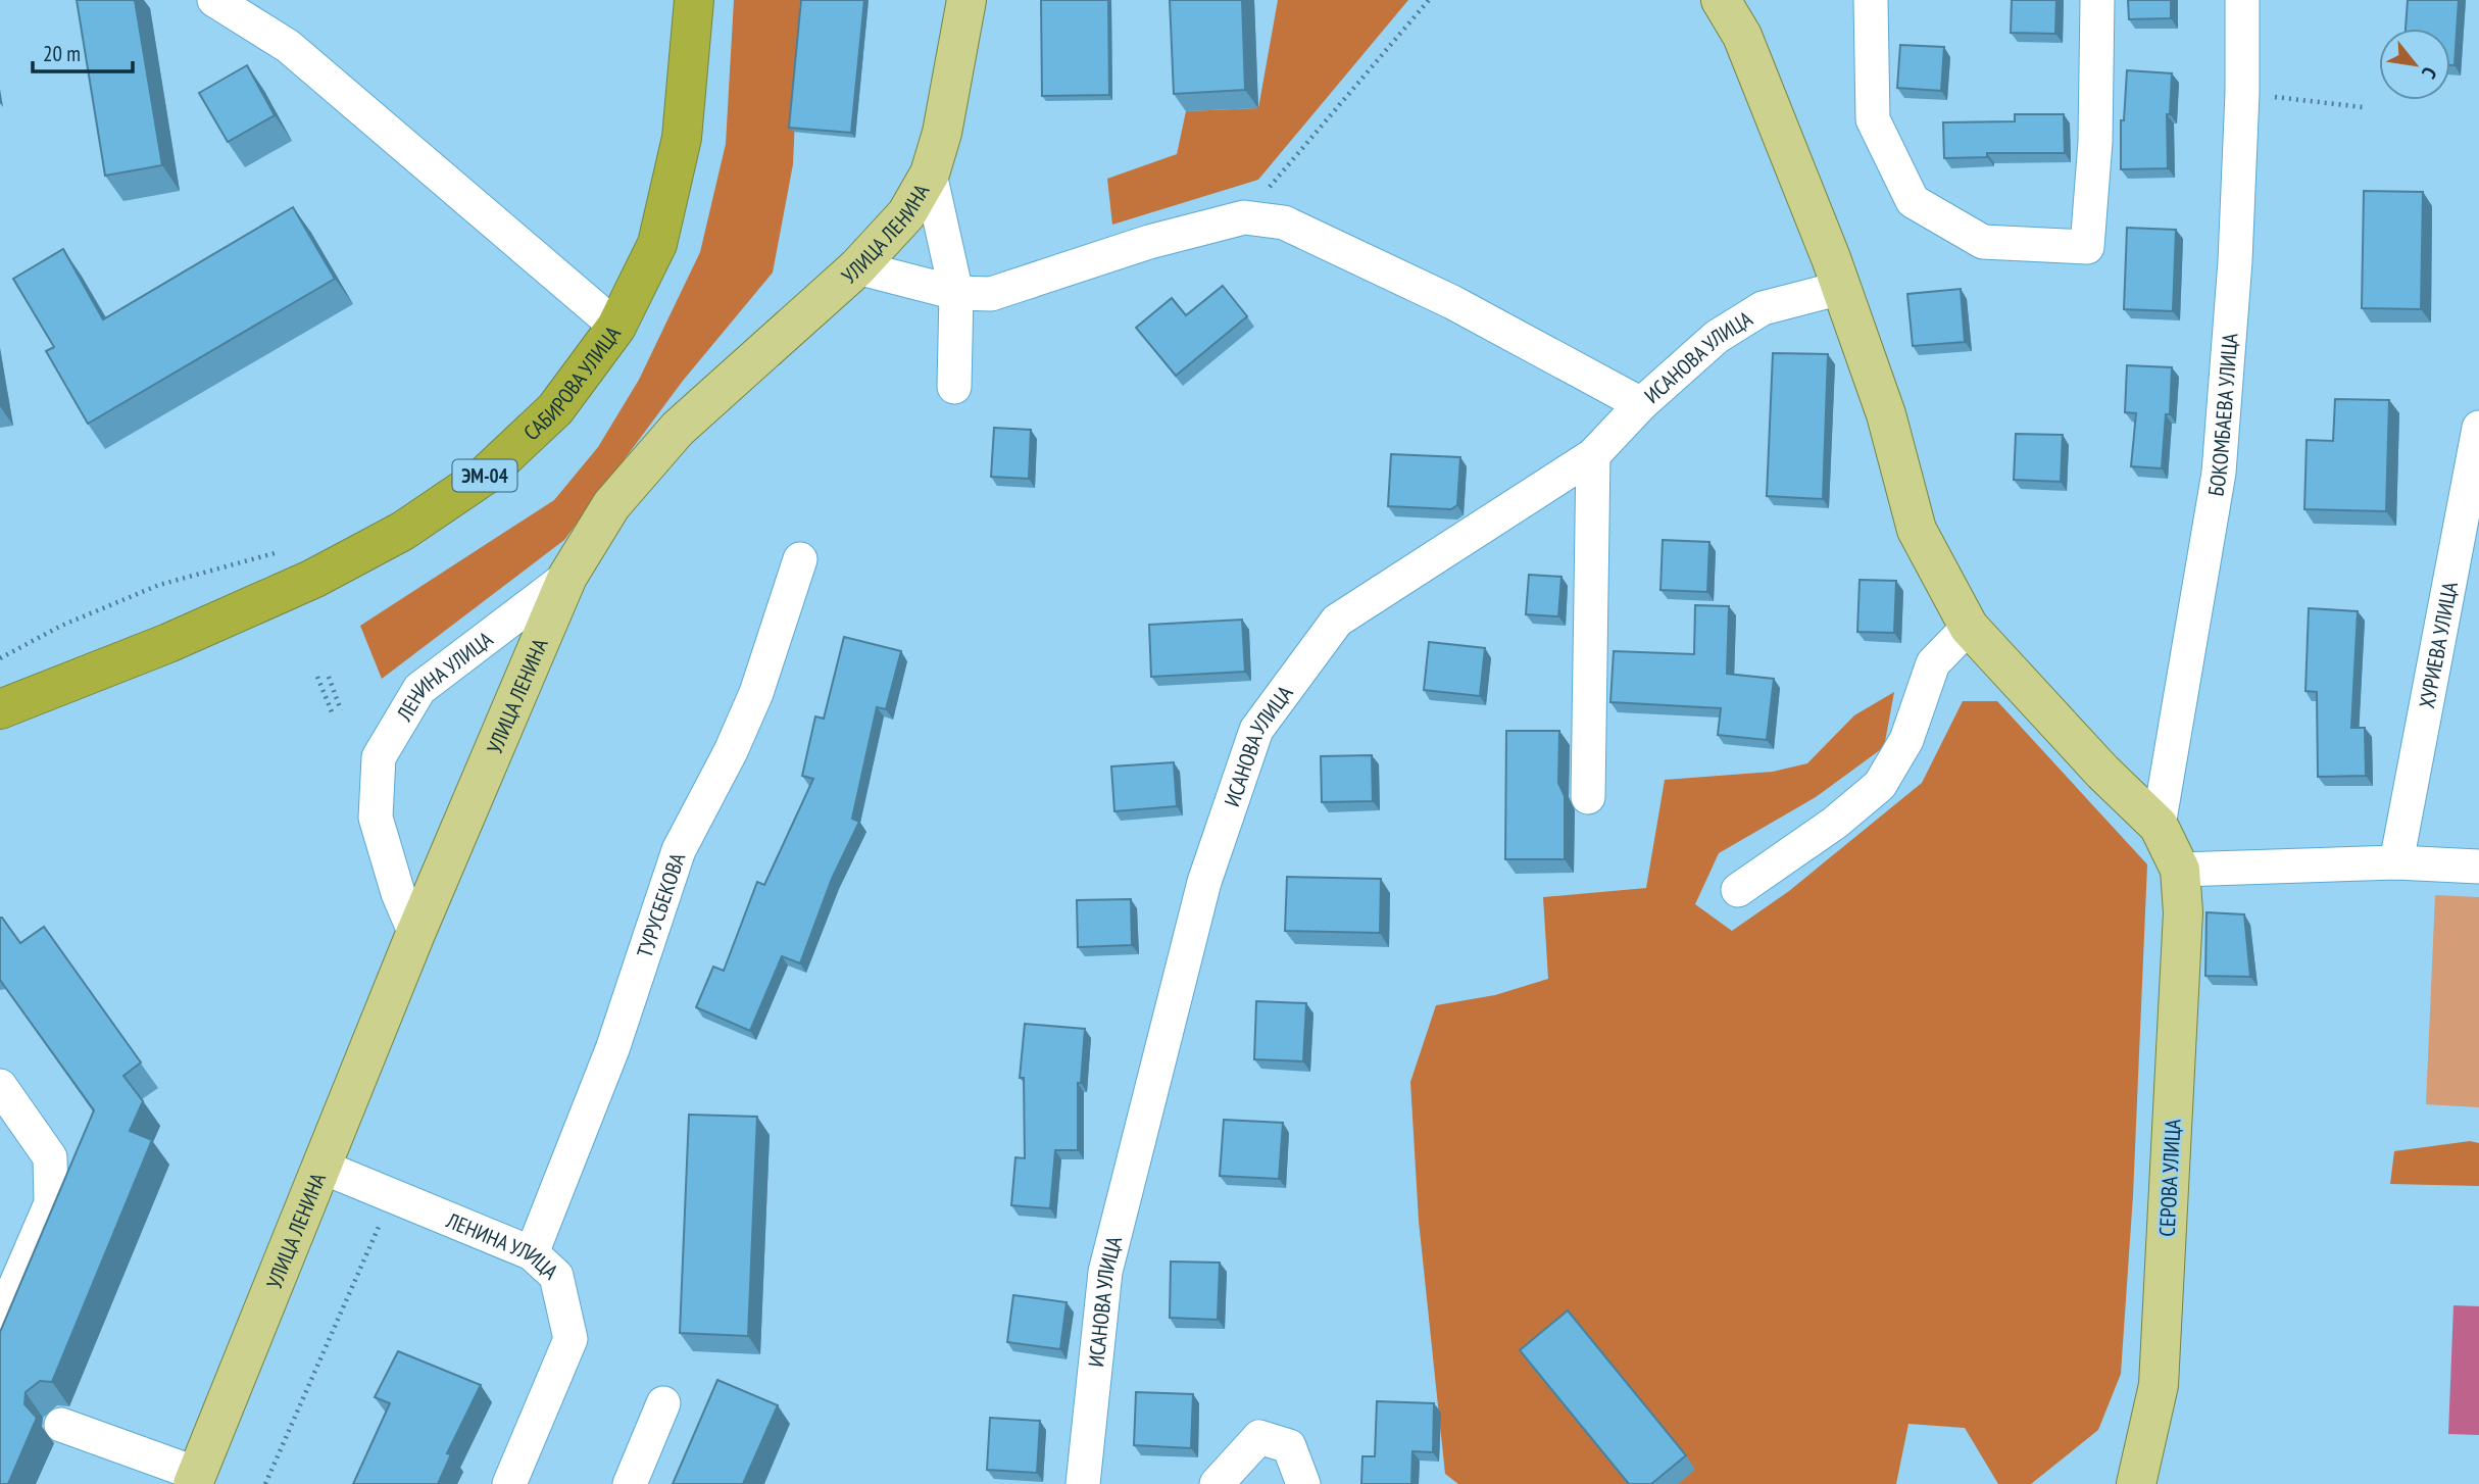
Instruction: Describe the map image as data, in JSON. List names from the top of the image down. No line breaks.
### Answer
{"streets":{"highway":["САБИРОВА УЛИЦА","ЭМ-04"],"main road":["УЛИЦА ЛЕНИНА","СЕРОВА УЛИЦА"],"street":["ИСАНОВА УЛИЦА","БОКОМБАЕВА УЛИЦА","ХУРИЕВА УЛИЦА","ЛЕНИНА УЛИЦА","ТУРУСБЕКОВА"]},"crossings":[["УЛИЦА ЛЕНИНА","ЛЕНИНА УЛИЦА"],["БОКОМБАЕВА УЛИЦА","СЕРОВА УЛИЦА"],["ЛЕНИНА УЛИЦА","ТУРУСБЕКОВА"]],"scale_bar":"20 m","north":"bottom right"}
